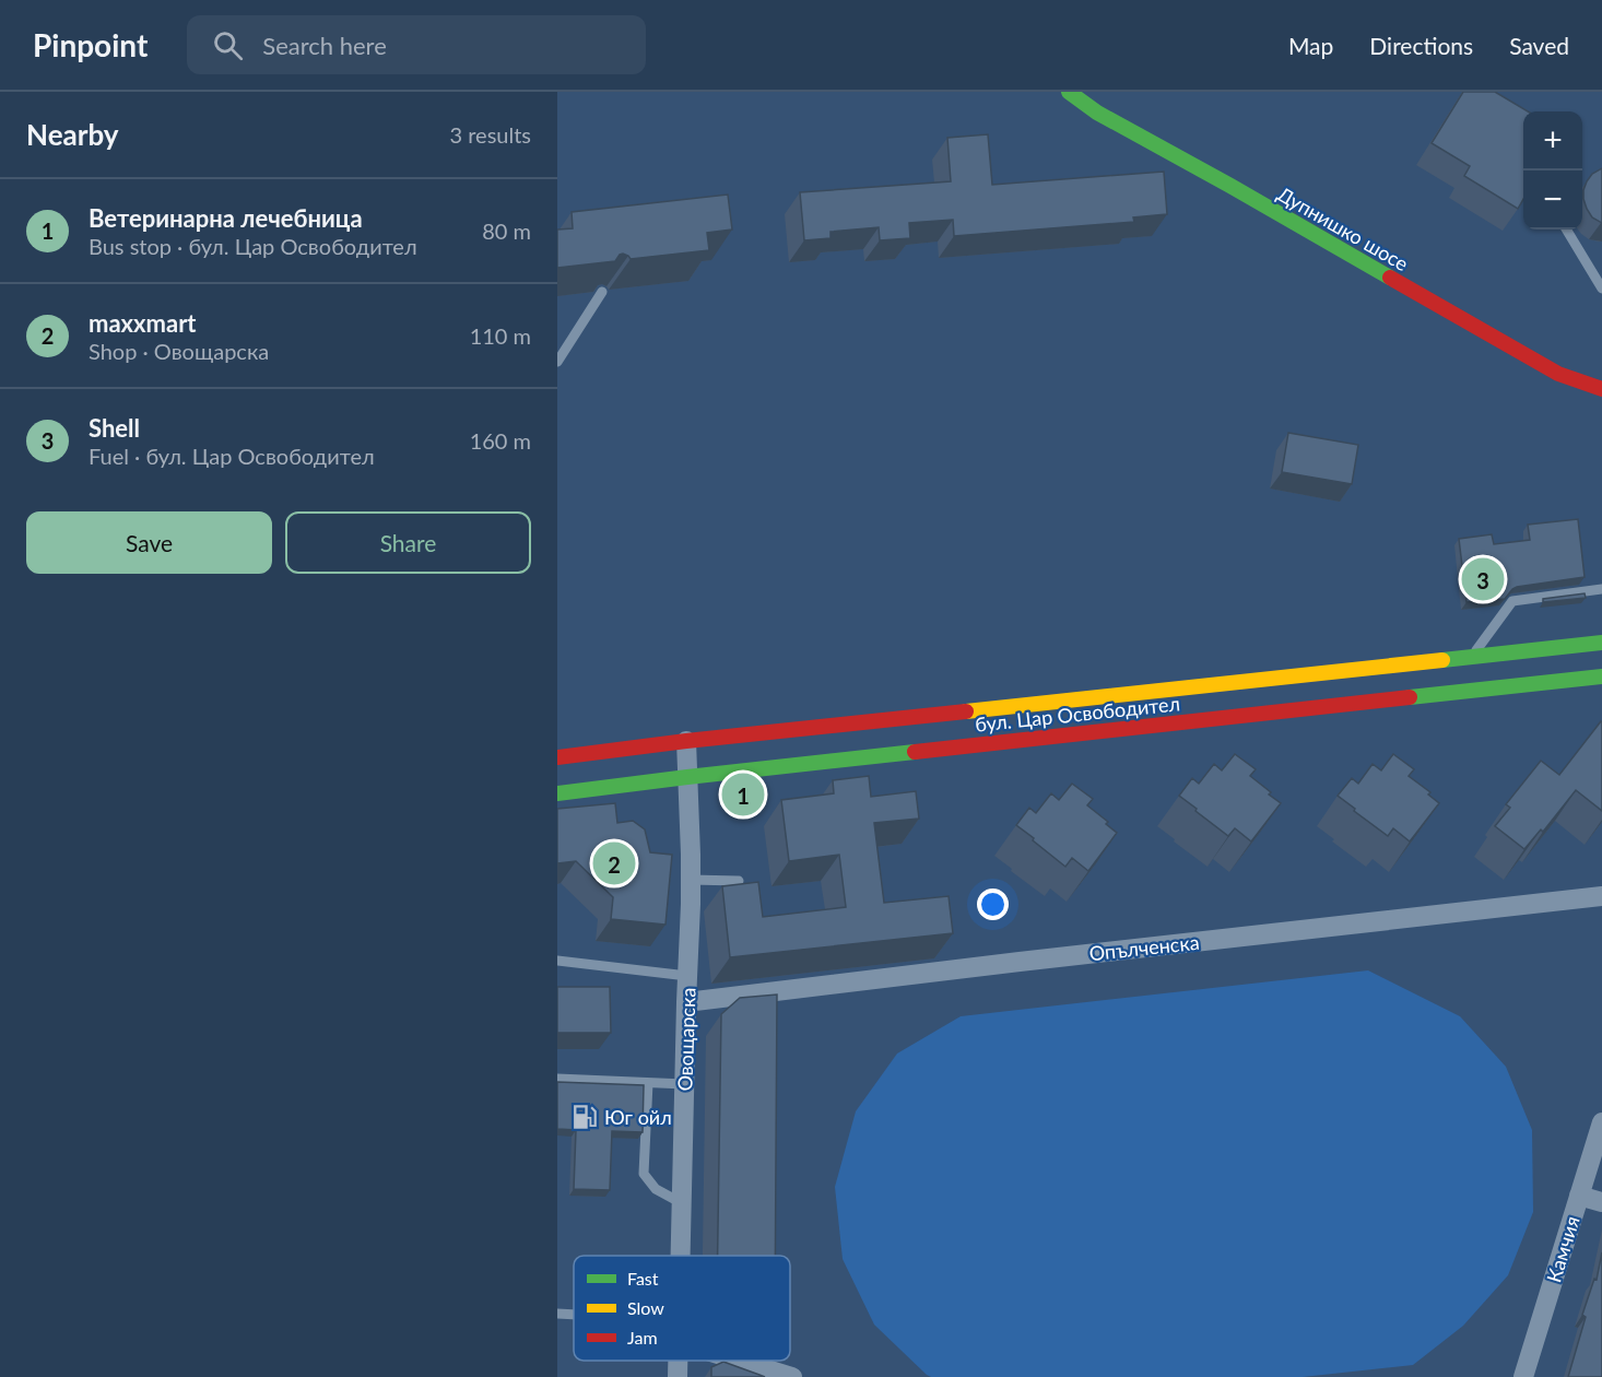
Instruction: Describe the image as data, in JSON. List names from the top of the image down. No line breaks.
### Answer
{"streets":{"main road":["Дупнишко шосе","бул. Цар Освободител"],"street":["Опълченска","Овощарска","Камчия"]},"crossings":[["бул. Цар Освободител","Овощарска"],["Опълченска","Овощарска"]],"places":{"fuel station":["Юг ойл"]},"legend":["Fast","Slow","Jam"],"page":{"header":"Pinpoint","search":"Search here","nav":["Map","Directions","Saved"],"heading":["Nearby","3 results"],"map_buttons":["+","−"],"list":[{"mark":"1","name":"Ветеринарна лечебница","note":"Bus stop · бул. Цар Освободител","value":"80 m"},{"mark":"2","name":"maxxmart","note":"Shop · Овощарска","value":"110 m"},{"mark":"3","name":"Shell","note":"Fuel · бул. Цар Освободител","value":"160 m"}],"buttons":["Save","Share"],"pins":["3","1","2"]}}
